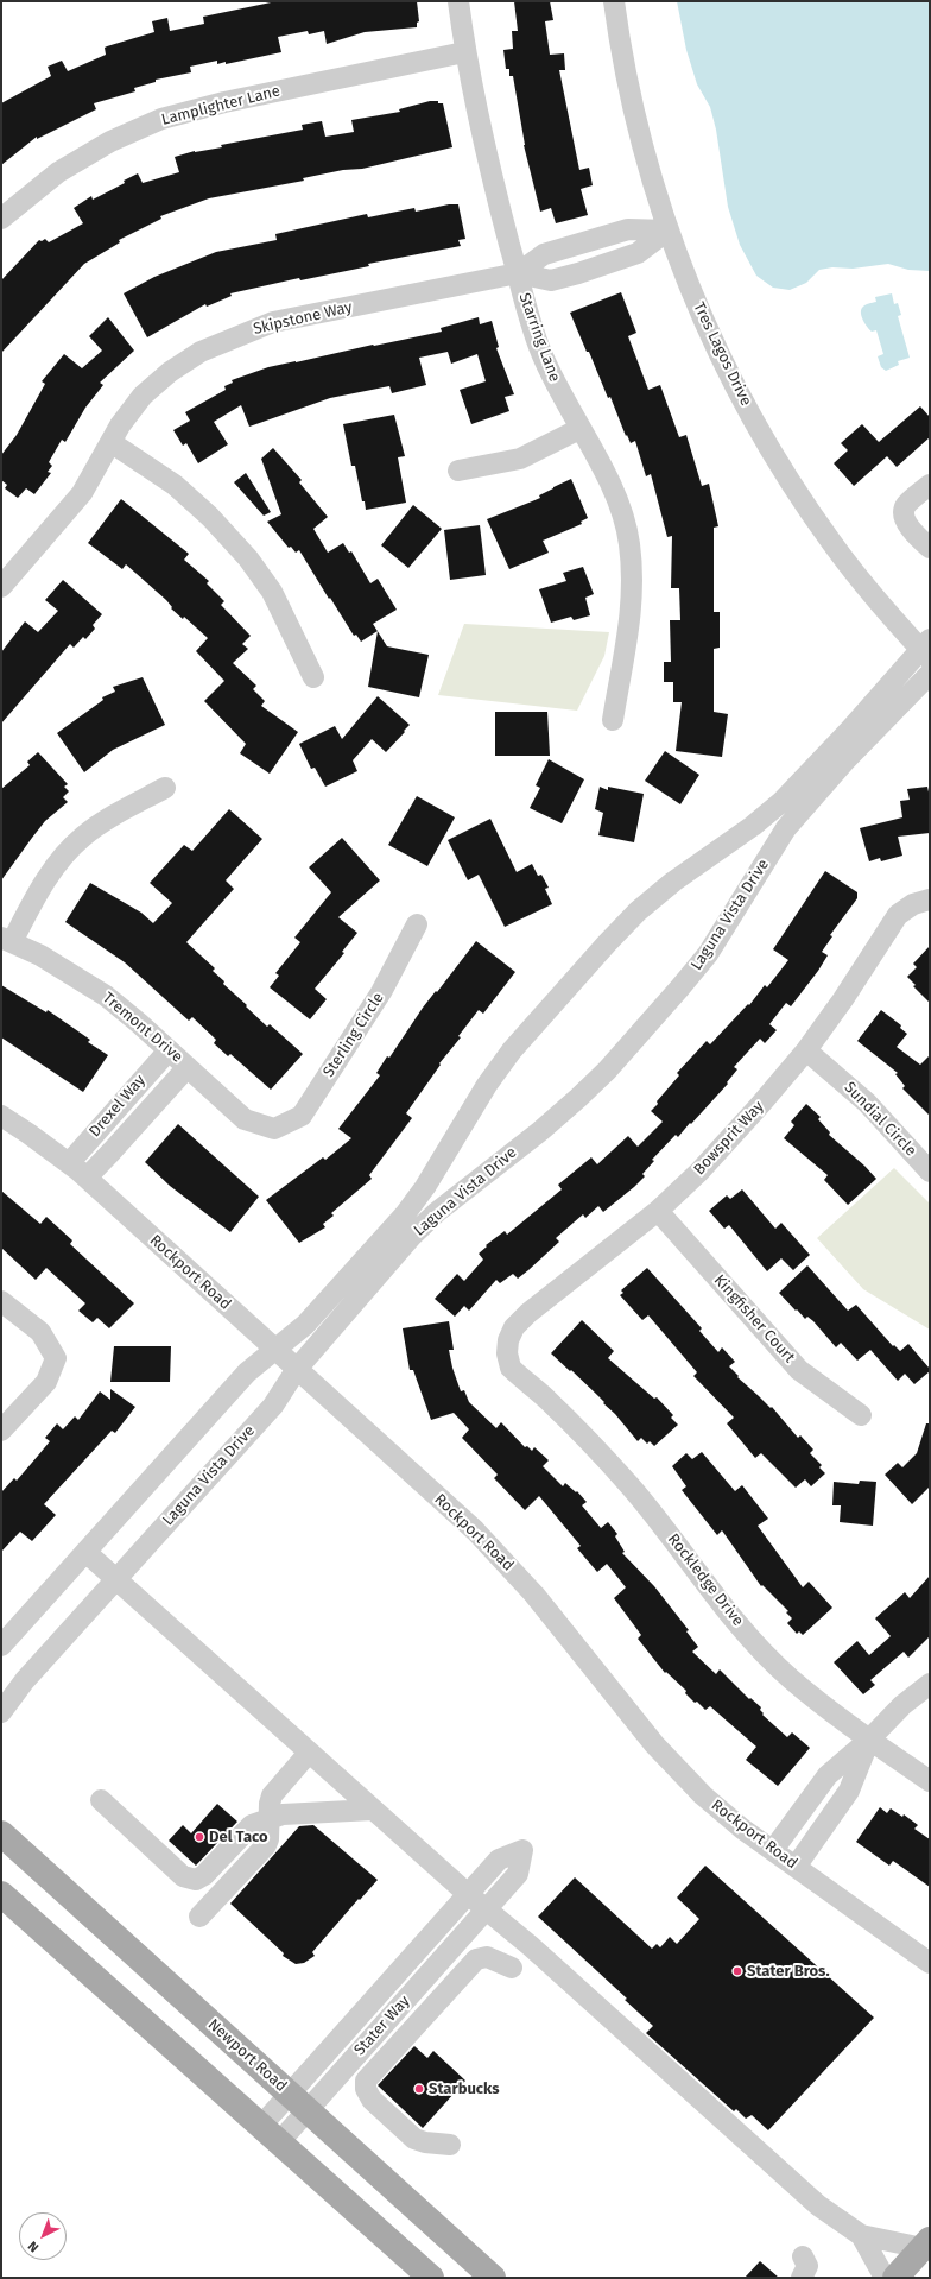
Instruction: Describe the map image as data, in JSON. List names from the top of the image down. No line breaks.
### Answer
{"streets":{"main road":["Newport Road"],"street":["Lamplighter Lane","Skipstone Way","Starring Lane","Tres Lagos Drive","Laguna Vista Drive","Tremont Drive","Sterling Circle","Drexel Way","Sundial Circle","Bowsprit Way","Rockport Road","Kingfisher Court","Rockledge Drive","Stater Way"]},"crossings":[["Lamplighter Lane","Starring Lane"],["Skipstone Way","Starring Lane"],["Skipstone Way","Tres Lagos Drive"],["Tres Lagos Drive","Laguna Vista Drive"],["Laguna Vista Drive","Rockport Road"],["Tremont Drive","Sterling Circle"],["Tremont Drive","Drexel Way"],["Drexel Way","Rockport Road"],["Sundial Circle","Bowsprit Way"],["Bowsprit Way","Kingfisher Court"],["Bowsprit Way","Rockledge Drive"],["Stater Way","Newport Road"]],"places":["Del Taco","Stater Bros.","Starbucks"],"north":"bottom left"}
